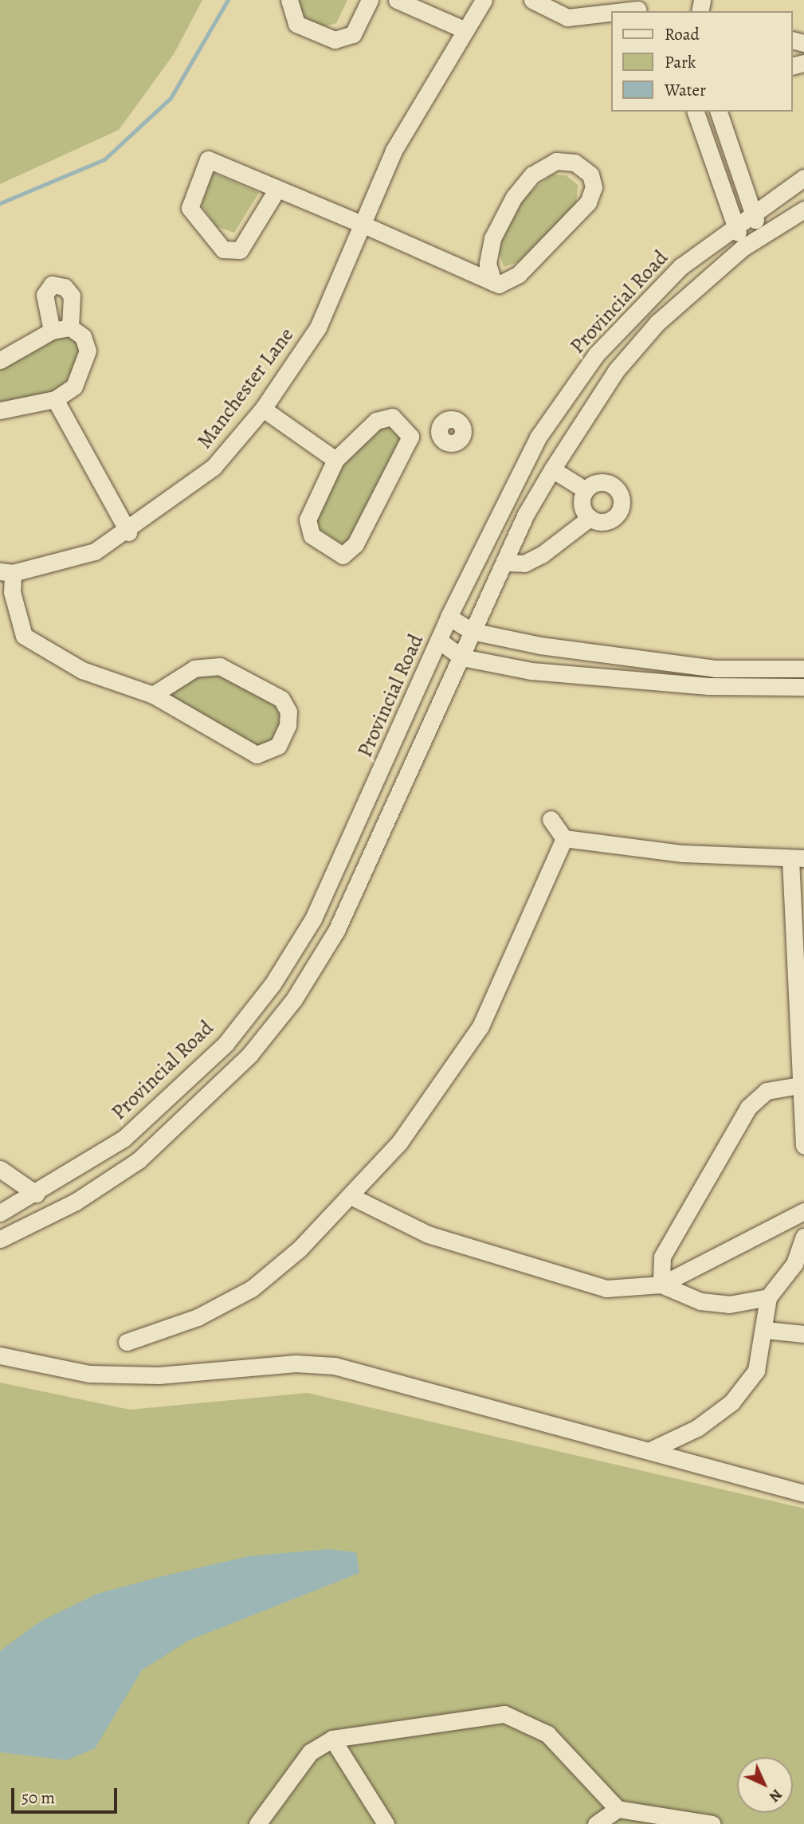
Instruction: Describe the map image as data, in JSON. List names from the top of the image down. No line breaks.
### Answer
{"streets":{"street":["Provincial Road","Manchester Lane"]},"legend":["Road","Park","Water"],"scale_bar":"50 m","north":"bottom right"}
